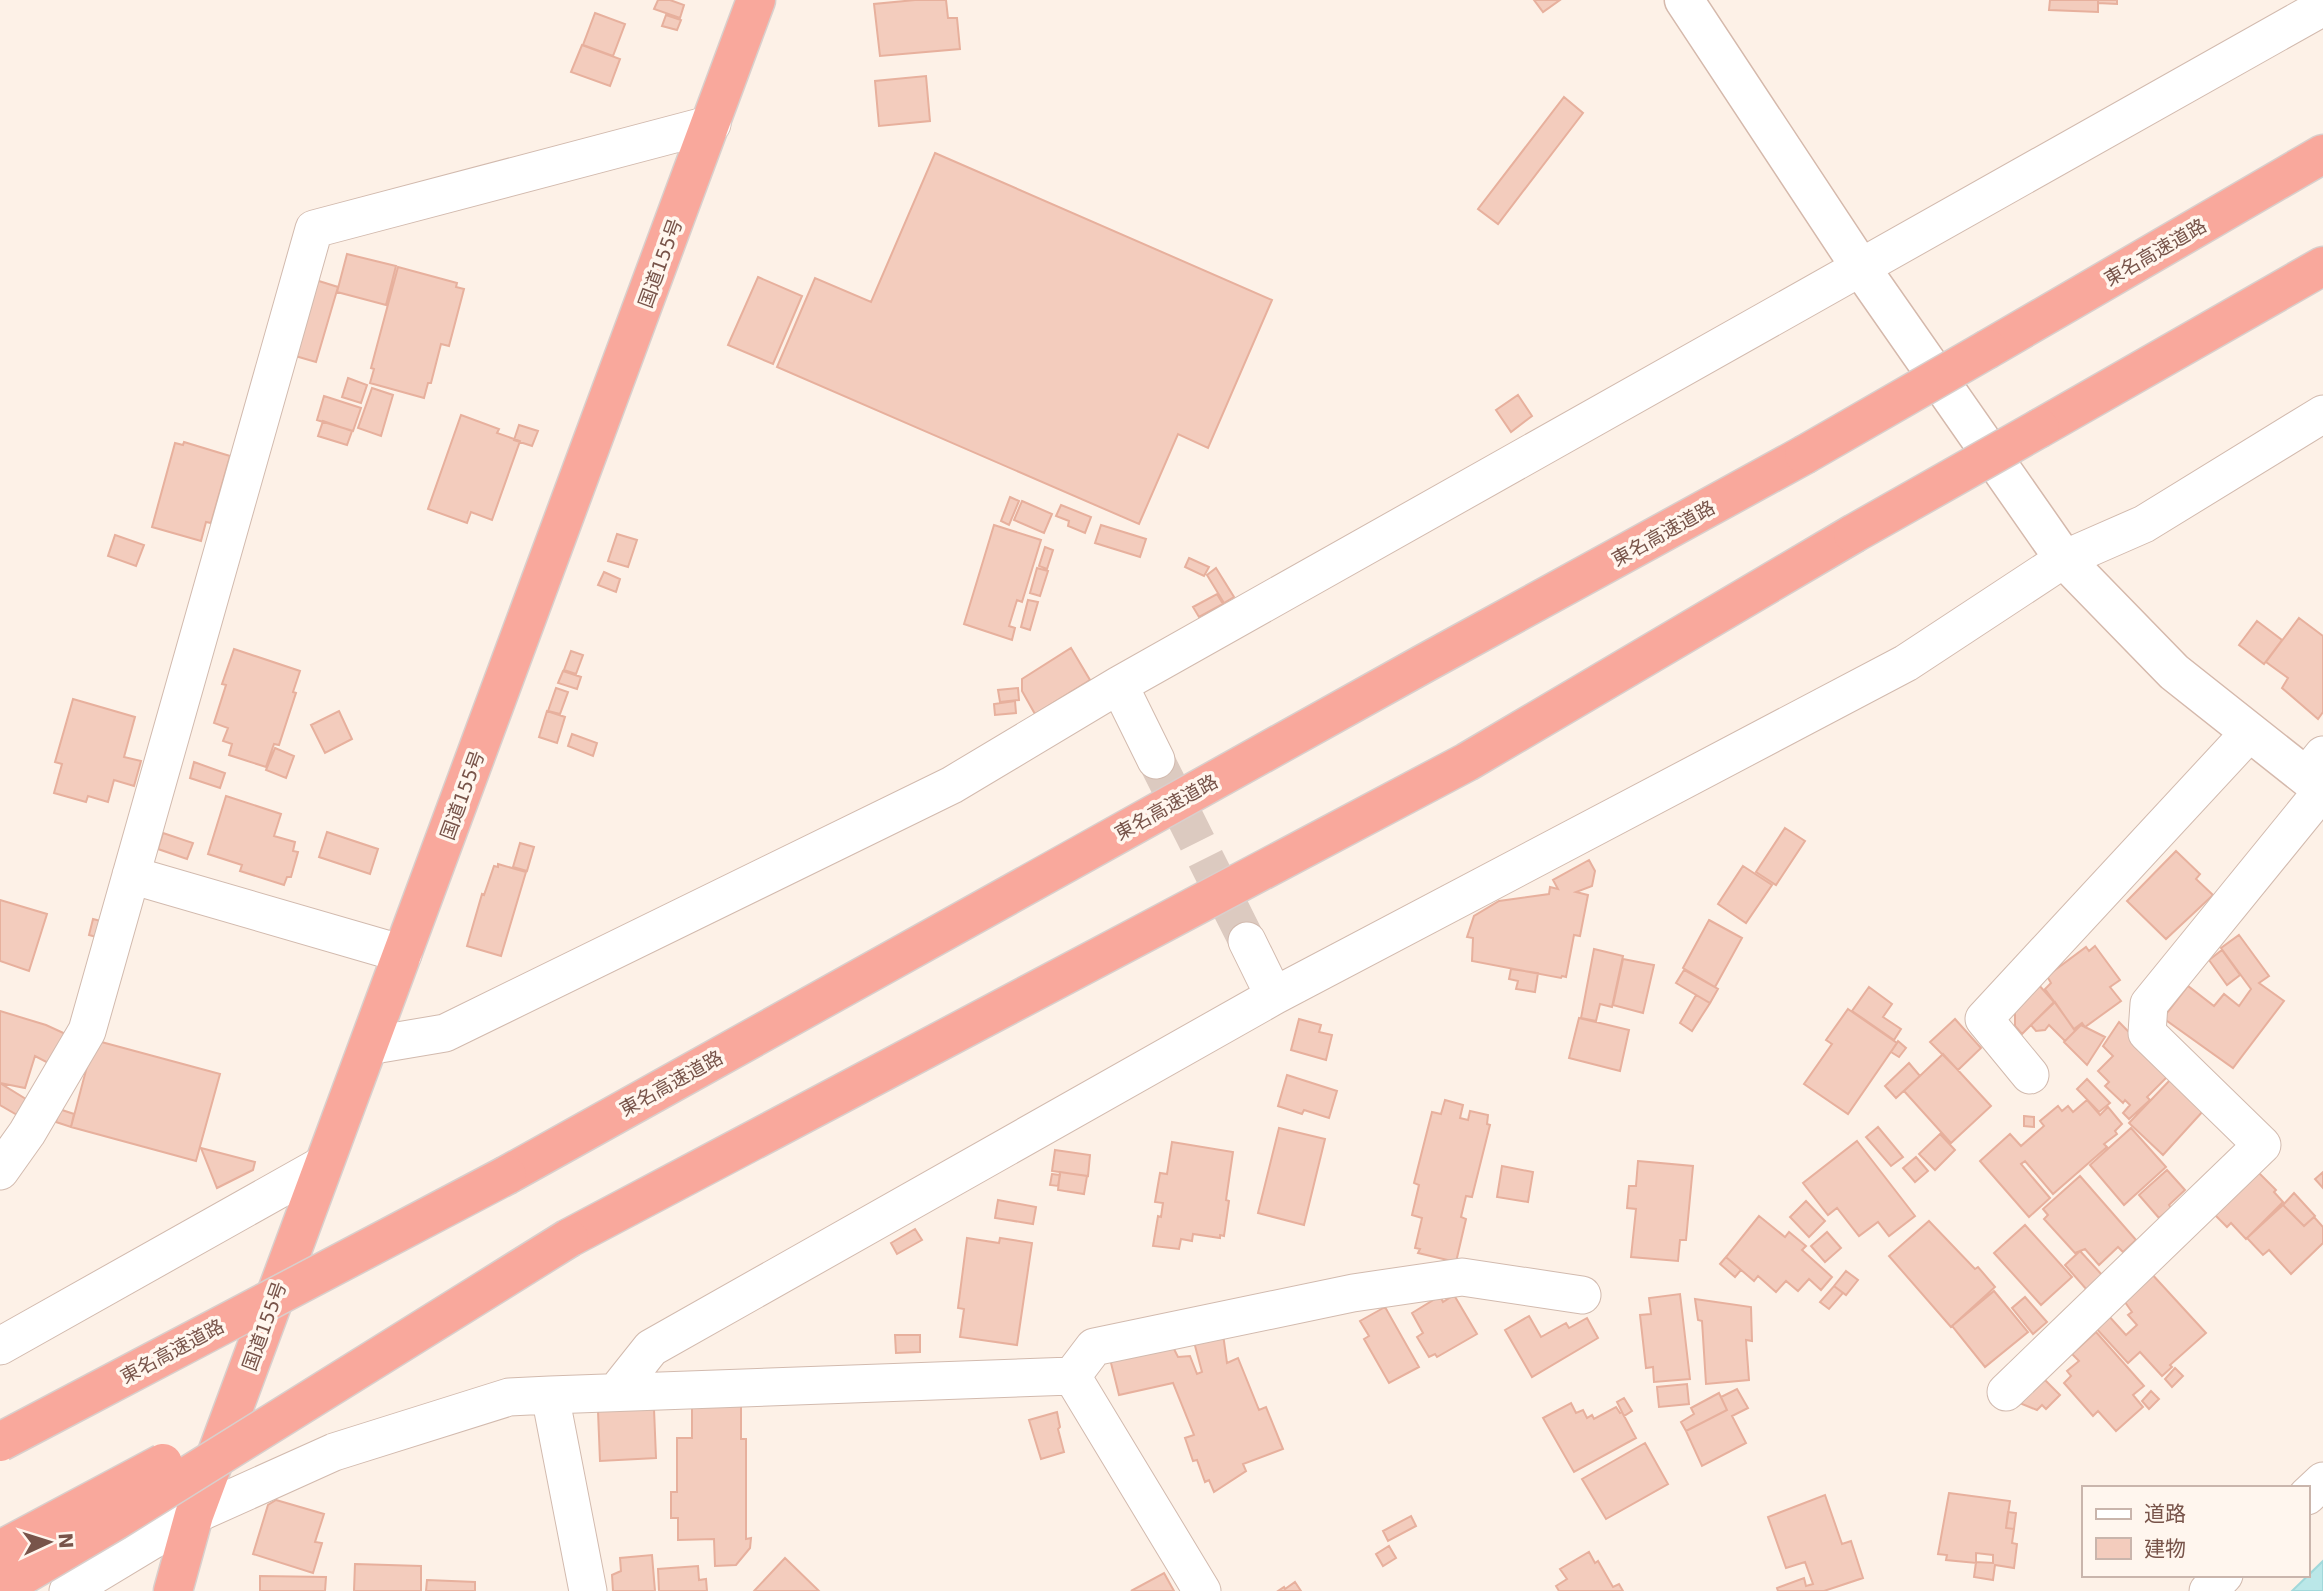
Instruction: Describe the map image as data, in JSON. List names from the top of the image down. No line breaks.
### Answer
{"streets":{"highway":["東名高速道路","国道155号"]},"legend":["道路","建物"],"north":"right"}
